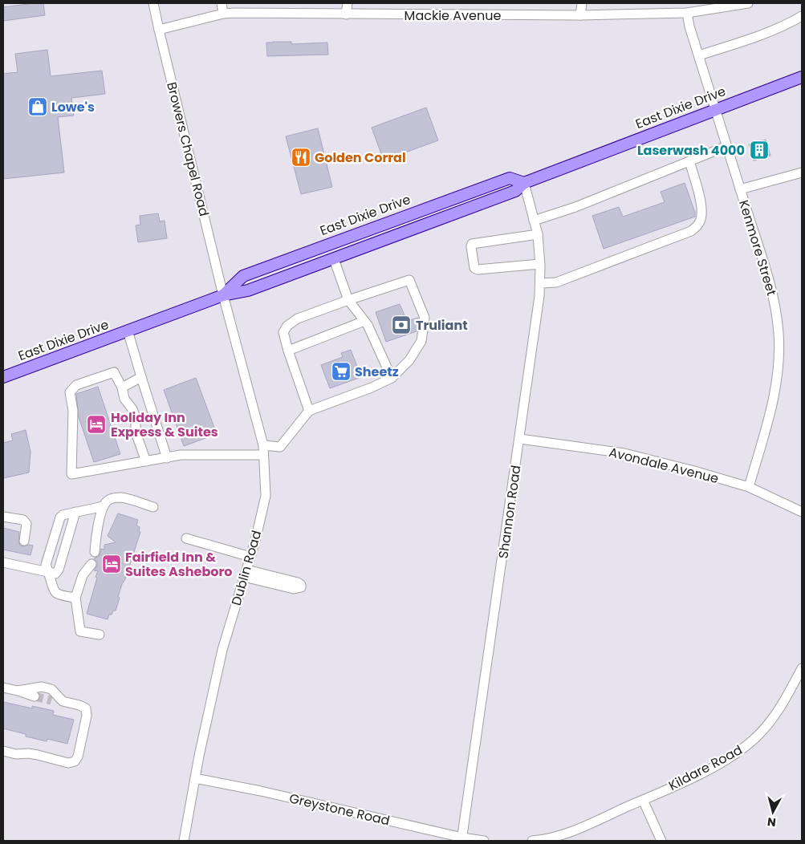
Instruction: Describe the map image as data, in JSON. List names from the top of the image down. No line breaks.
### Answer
{"streets":{"main road":["East Dixie Drive"],"street":["Mackie Avenue","Browers Chapel Road","Kenmore Street","Avondale Avenue","Shannon Road","Dublin Road","Kildare Road","Greystone Road"]},"crossings":[["Mackie Avenue","Browers Chapel Road"],["Mackie Avenue","Kenmore Street"],["East Dixie Drive","Browers Chapel Road"],["East Dixie Drive","Kenmore Street"],["East Dixie Drive","Shannon Road"],["East Dixie Drive","Dublin Road"],["Browers Chapel Road","Dublin Road"],["Kenmore Street","Avondale Avenue"],["Avondale Avenue","Shannon Road"],["Shannon Road","Greystone Road"],["Dublin Road","Greystone Road"]],"places":{"shop":["Lowe's"],"building":["Laserwash 4000"],"restaurant":["Golden Corral"],"bank":["Truliant"],"supermarket":["Sheetz"],"hotel":["Holiday Inn Express & Suites","Fairfield Inn & Suites Asheboro"]},"north":"bottom"}
